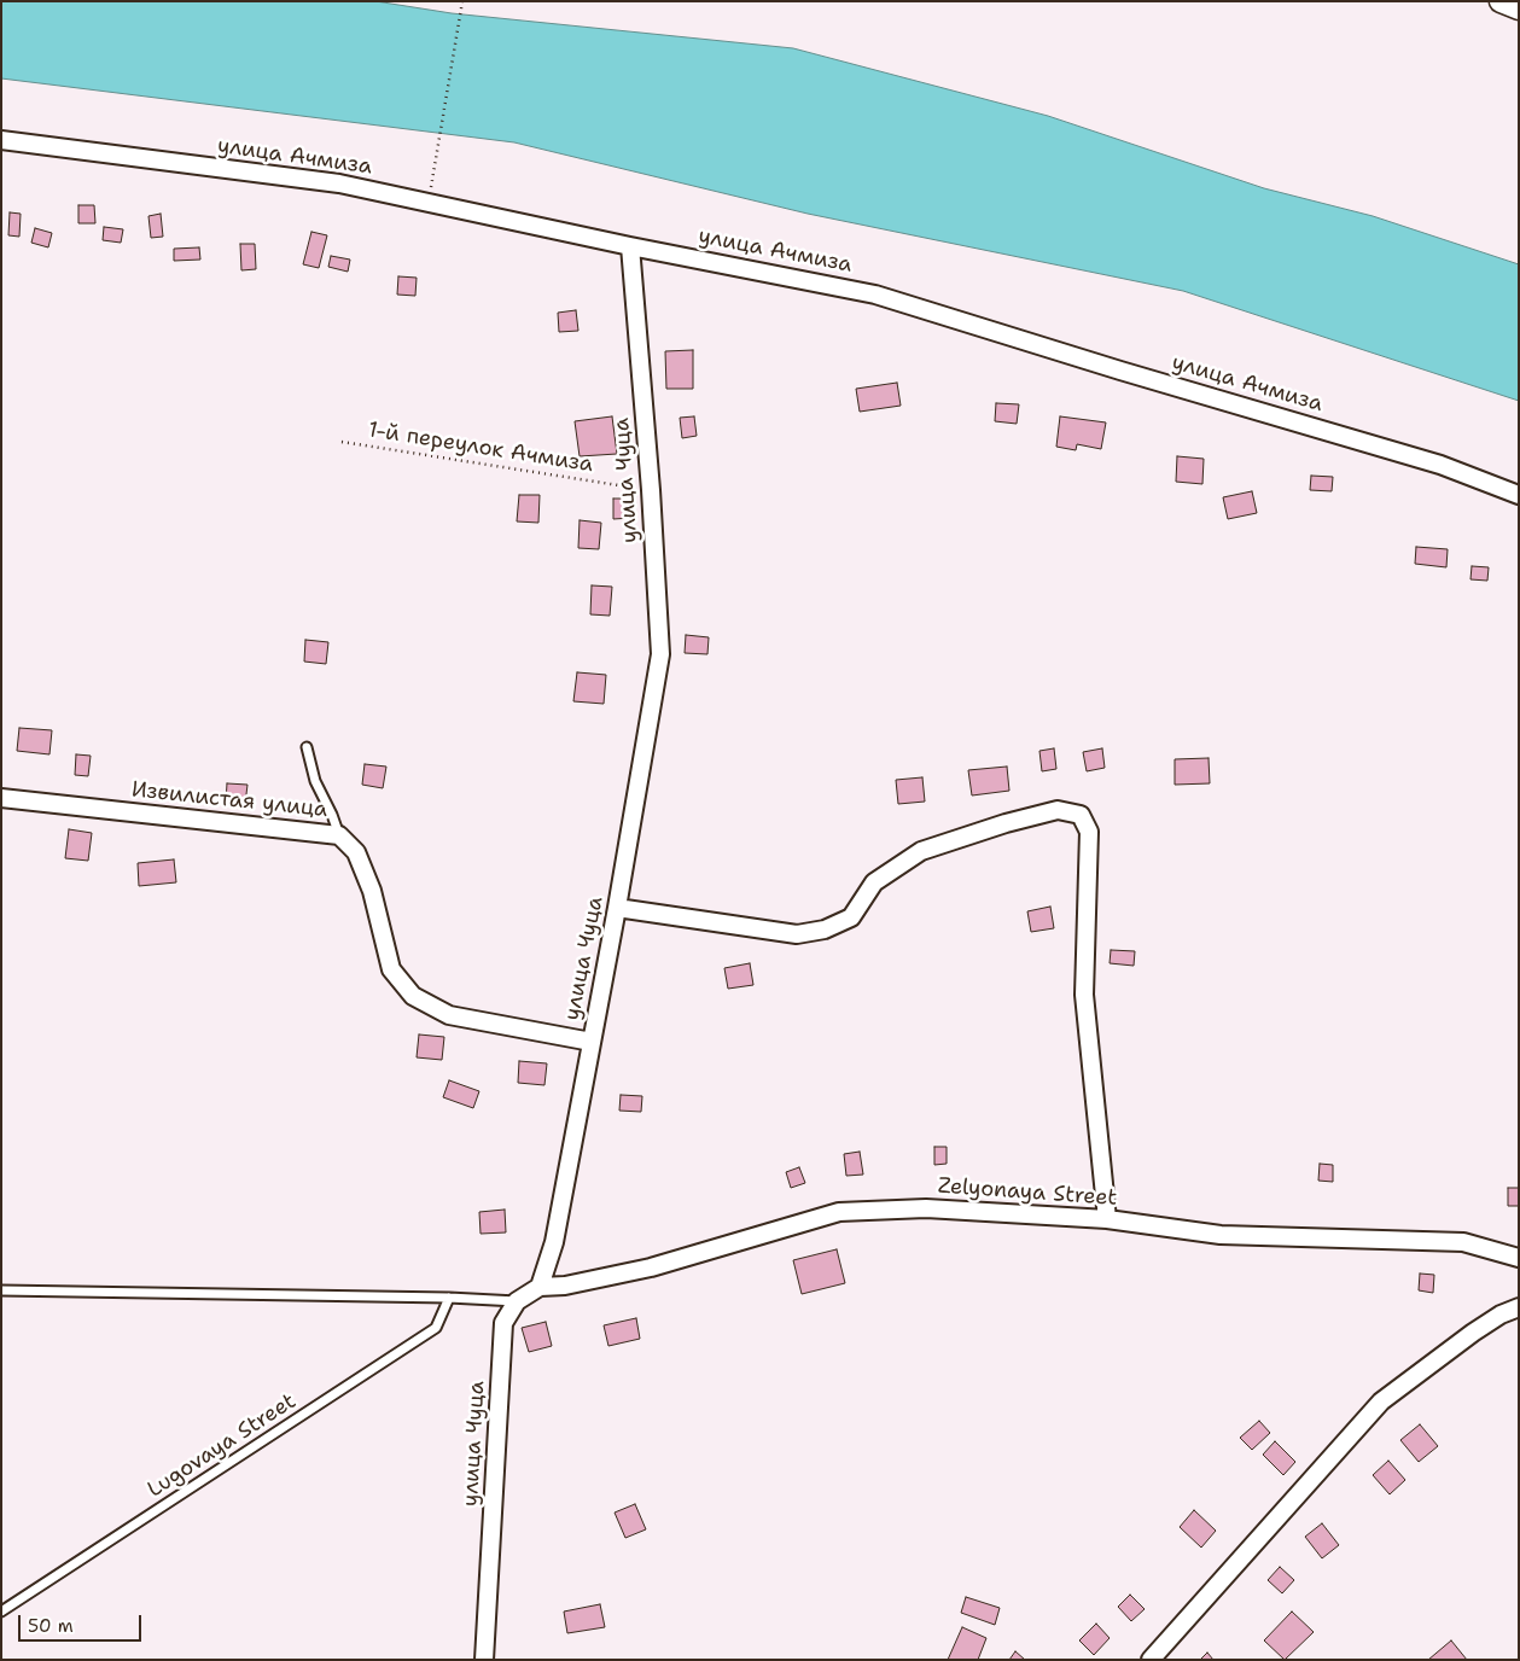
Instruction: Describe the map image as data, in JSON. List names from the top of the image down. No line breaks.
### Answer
{"streets":{"street":["улица Ачмиза","улица Чуца","Извилистая улица","Zelyonaya Street"],"lane":["Lugovaya Street"],"path":["1-й переулок Ачмиза"]},"crossings":[["улица Ачмиза","улица Чуца"],["1-й переулок Ачмиза","улица Чуца"],["улица Чуца","Извилистая улица"],["улица Чуца","Zelyonaya Street"]],"scale_bar":"50 m"}
